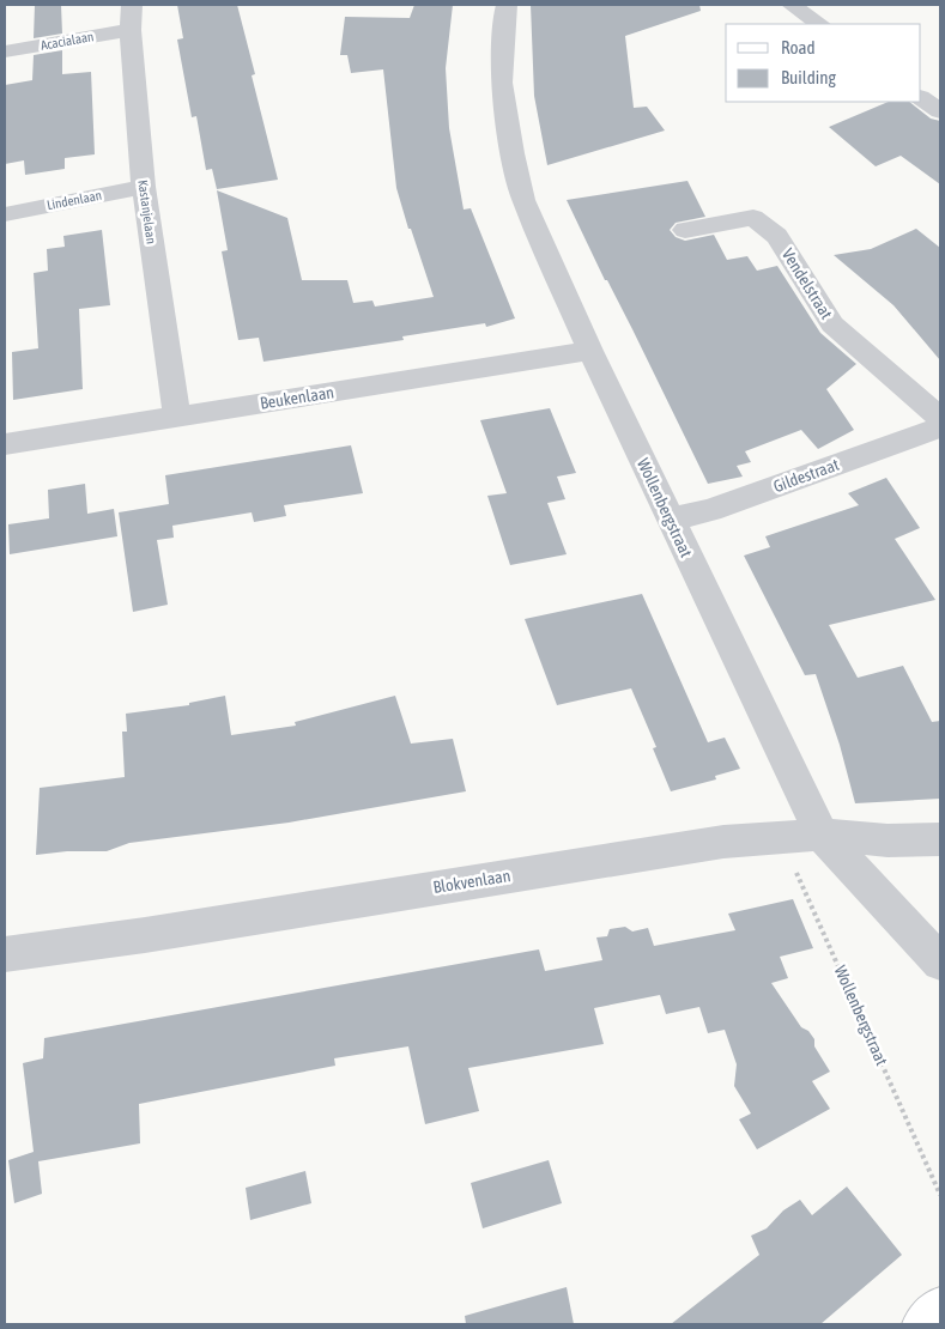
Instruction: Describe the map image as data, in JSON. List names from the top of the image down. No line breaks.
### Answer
{"streets":{"street":["Acacialaan","Lindenlaan","Kastanjelaan","Vendelstraat","Beukenlaan","Gildestraat","Wollenbergstraat","Blokvenlaan"]},"crossings":[["Acacialaan","Kastanjelaan"],["Lindenlaan","Kastanjelaan"],["Kastanjelaan","Beukenlaan"],["Beukenlaan","Wollenbergstraat"],["Gildestraat","Wollenbergstraat"],["Wollenbergstraat","Blokvenlaan"]],"legend":["Road","Building"]}
